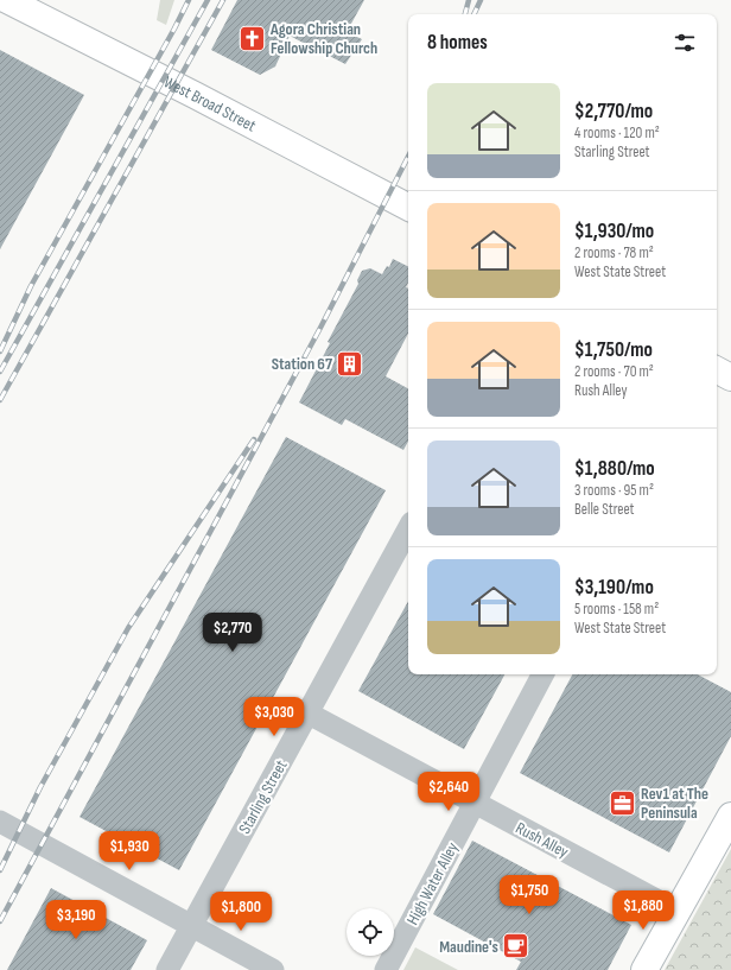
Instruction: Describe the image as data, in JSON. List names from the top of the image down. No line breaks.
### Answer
{"streets":{"main road":["West Broad Street"],"street":["Starling Street","Rush Alley","High Water Alley"]},"crossings":[["Starling Street","Rush Alley"],["Rush Alley","High Water Alley"]],"places":{"church":["Agora Christian Fellowship Church"],"building":["Station 67"],"office":["Rev1 at The Peninsula"],"cafe":["Maudine's"]},"page":{"heading":"8 homes","list":[{"name":"$2,770/mo","note":"4 rooms · 120 m² · Starling Street"},{"name":"$1,930/mo","note":"2 rooms · 78 m² · West State Street"},{"name":"$1,750/mo","note":"2 rooms · 70 m² · Rush Alley"},{"name":"$1,880/mo","note":"3 rooms · 95 m² · Belle Street"},{"name":"$3,190/mo","note":"5 rooms · 158 m² · West State Street"}],"price":["$2,770","$3,030","$2,640","$1,930","$1,750","$1,880","$1,800","$3,190"]}}
